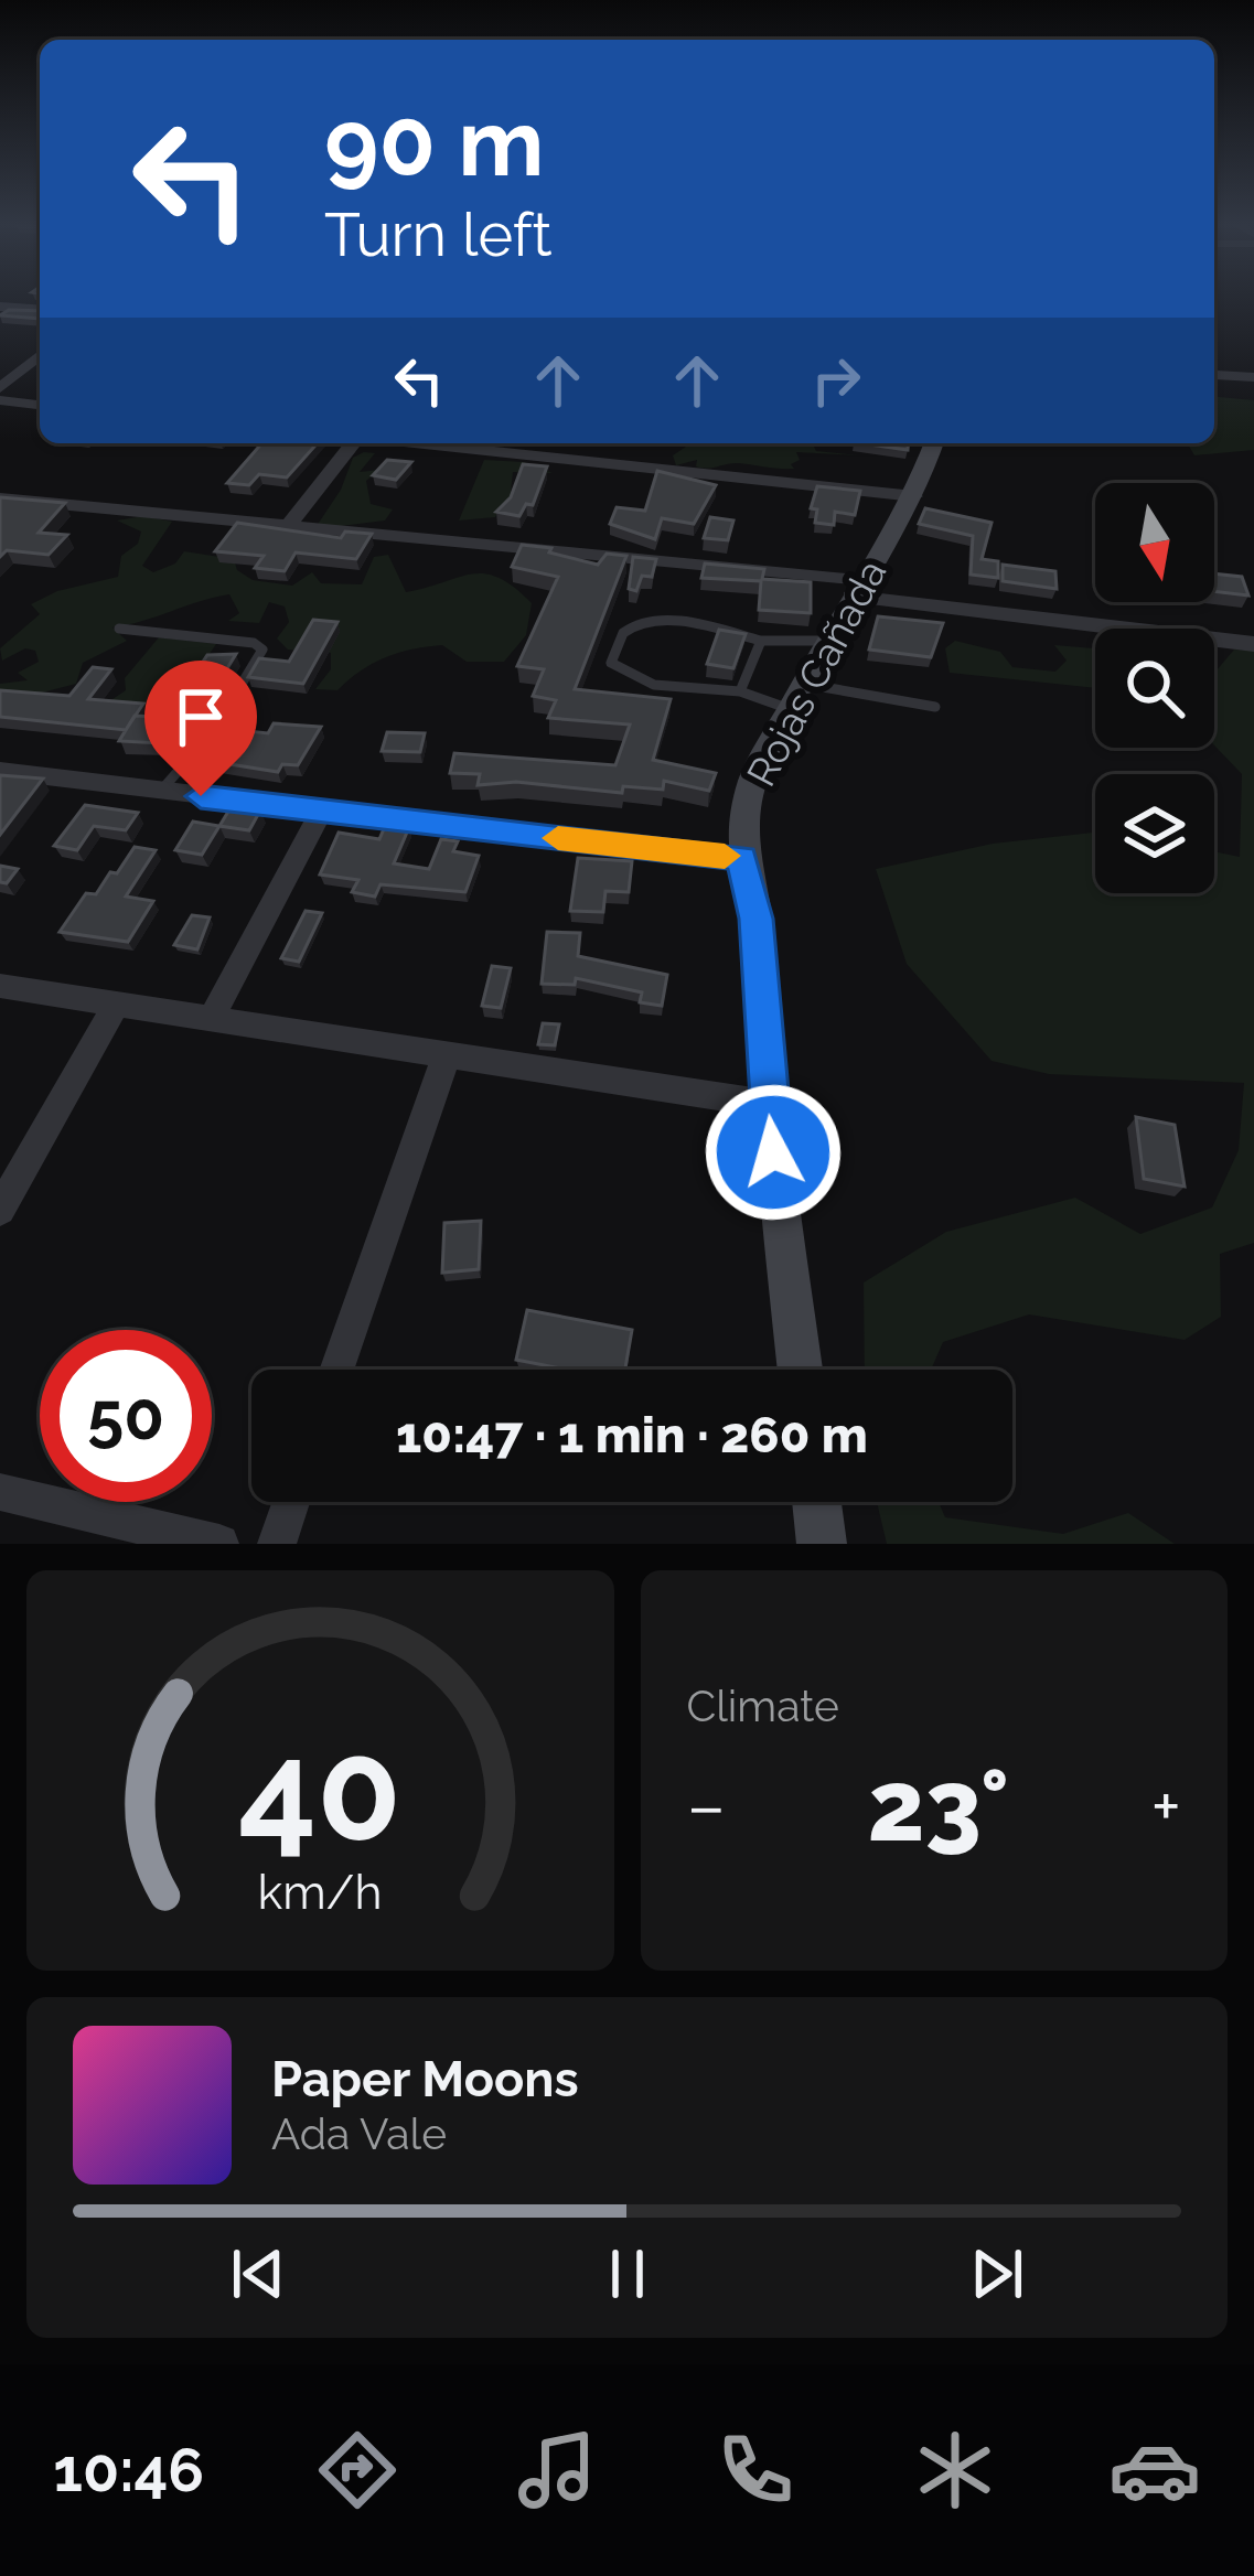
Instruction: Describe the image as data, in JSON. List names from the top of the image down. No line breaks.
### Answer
{"streets":{"main road":["Rojas Cañada"]},"north":"bottom","page":{"turn":["90 m","Turn left"],"limit":"50","trip":"10:47 · 1 min · 260 m","tile":"Climate","heat":["−","23°","+"],"song":["Paper Moons","Ada Vale"],"tabs":"10:46","gauge":["40","km/h"]}}
